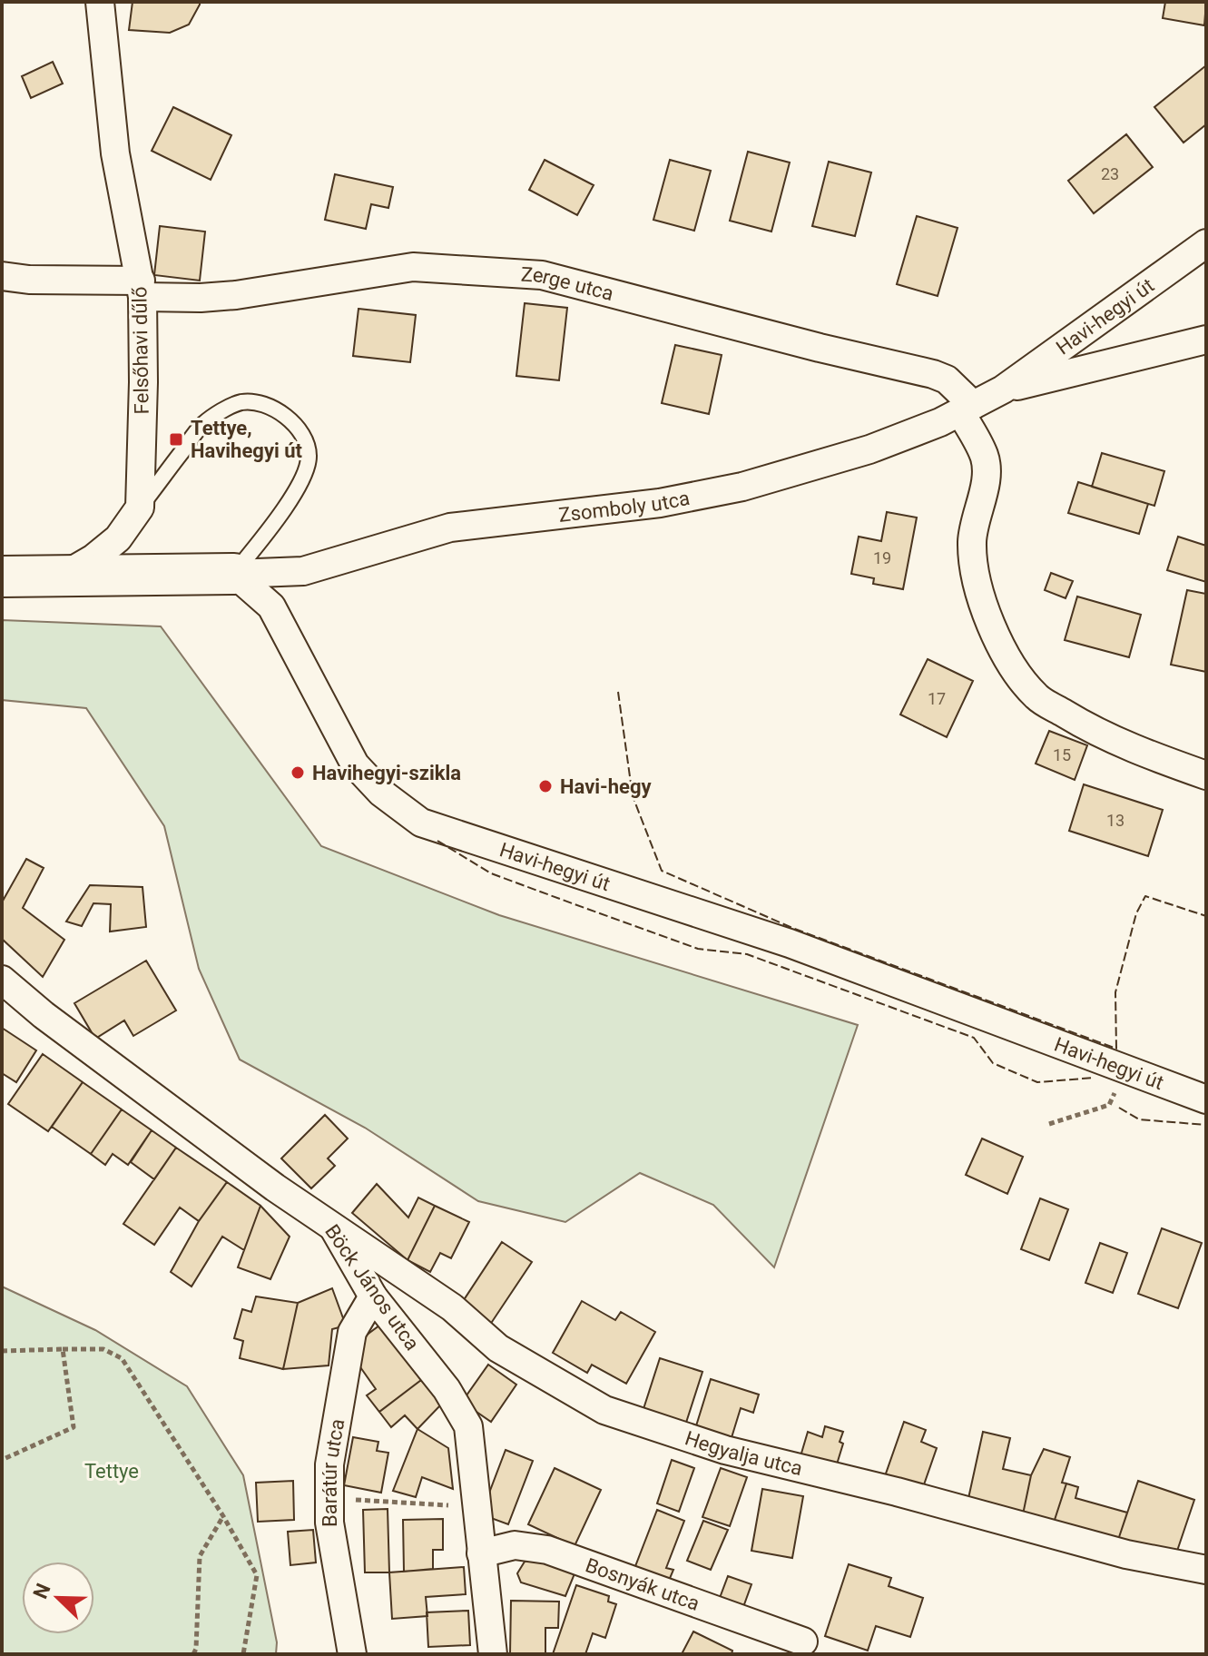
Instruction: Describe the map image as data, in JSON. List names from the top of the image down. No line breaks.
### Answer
{"streets":{"street":["Zerge utca","Havi-hegyi út","Felsőhavi dűlő","Zsomboly utca","Böck János utca","Hegyalja utca","Barátúr utca","Bosnyák utca"]},"crossings":[["Zerge utca","Felsőhavi dűlő"],["Zerge utca","Zsomboly utca"],["Havi-hegyi út","Zsomboly utca"],["Böck János utca","Hegyalja utca"],["Böck János utca","Barátúr utca"],["Böck János utca","Bosnyák utca"]],"parks":["Tettye"],"places":{"transit":["Tettye, Havihegyi út"],"other":["Havihegyi-szikla","Havi-hegy"]},"house_numbers":["23","19","17","15","13"],"north":"top left"}
